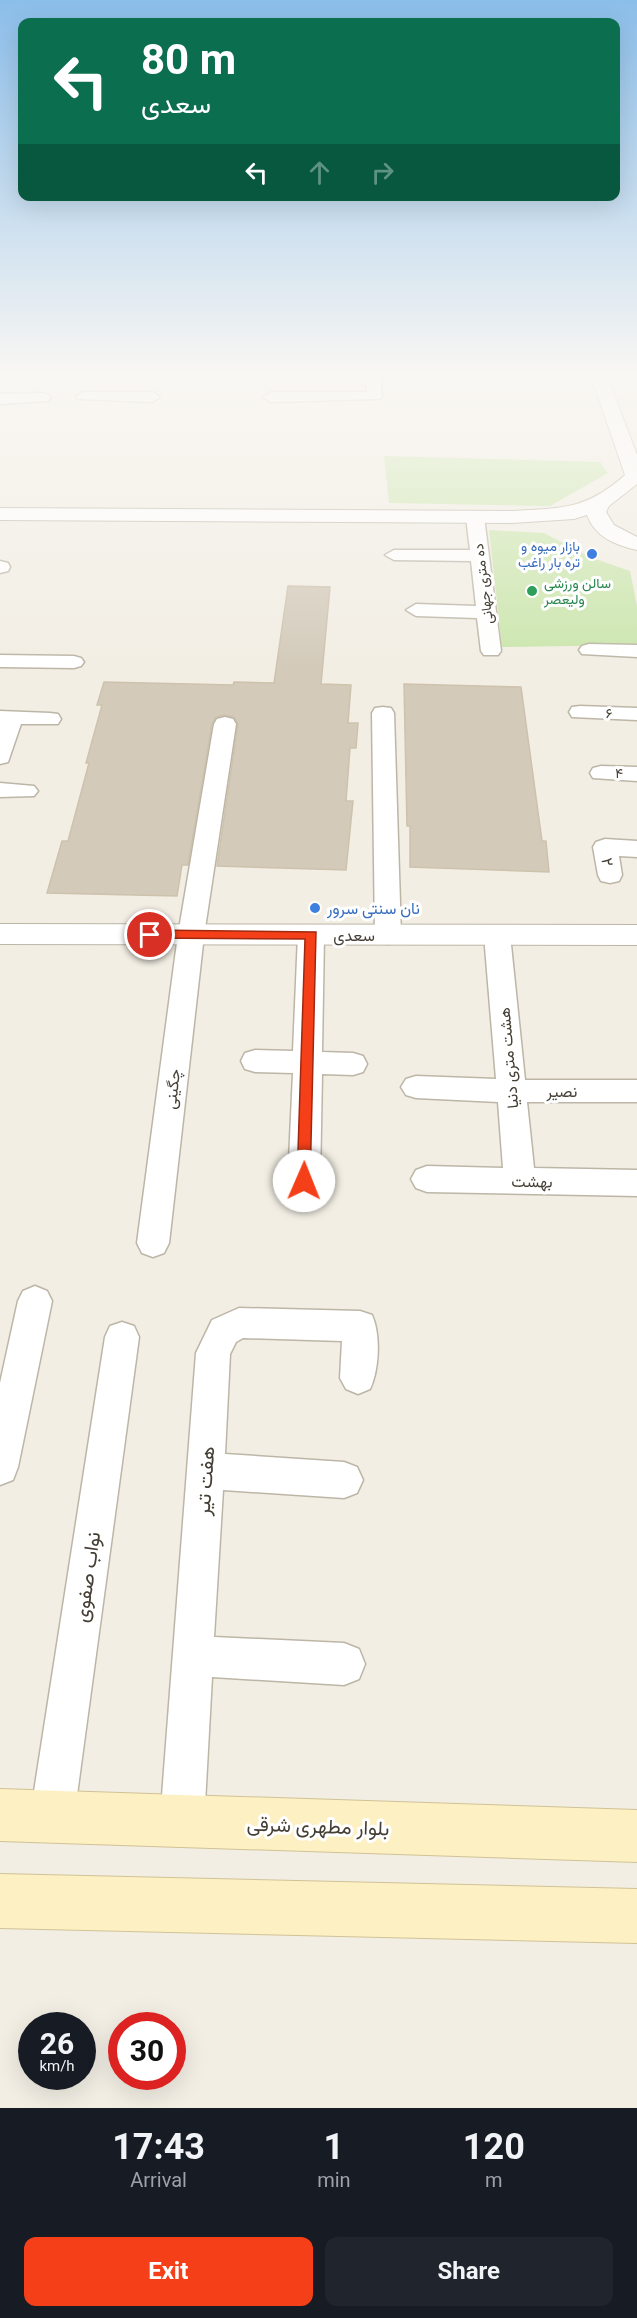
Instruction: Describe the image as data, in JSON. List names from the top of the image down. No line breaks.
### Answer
{"streets":{"main road":["بلوار مطهری شرقی"],"street":["ده متری جهانی","۶","۴","۲","سعدی","هشت متری دنیا","چگینی","نصیر","بهشت","هفت تیر","نواب صفوی"]},"crossings":[["سعدی","هشت متری دنیا"],["سعدی","چگینی"],["هشت متری دنیا","نصیر"],["هشت متری دنیا","بهشت"],["هفت تیر","بلوار مطهری شرقی"],["نواب صفوی","بلوار مطهری شرقی"]],"places":["بازار میوه و تره بار راغب","سالن ورزشی ولیعصر","نان سنتی سرور"],"page":{"turn":["80 m","سعدی"],"speed":"26 km/h","limit":"30","eta":["17:43","Arrival","1","min","120","m"],"buttons":["Exit","Share"]}}
